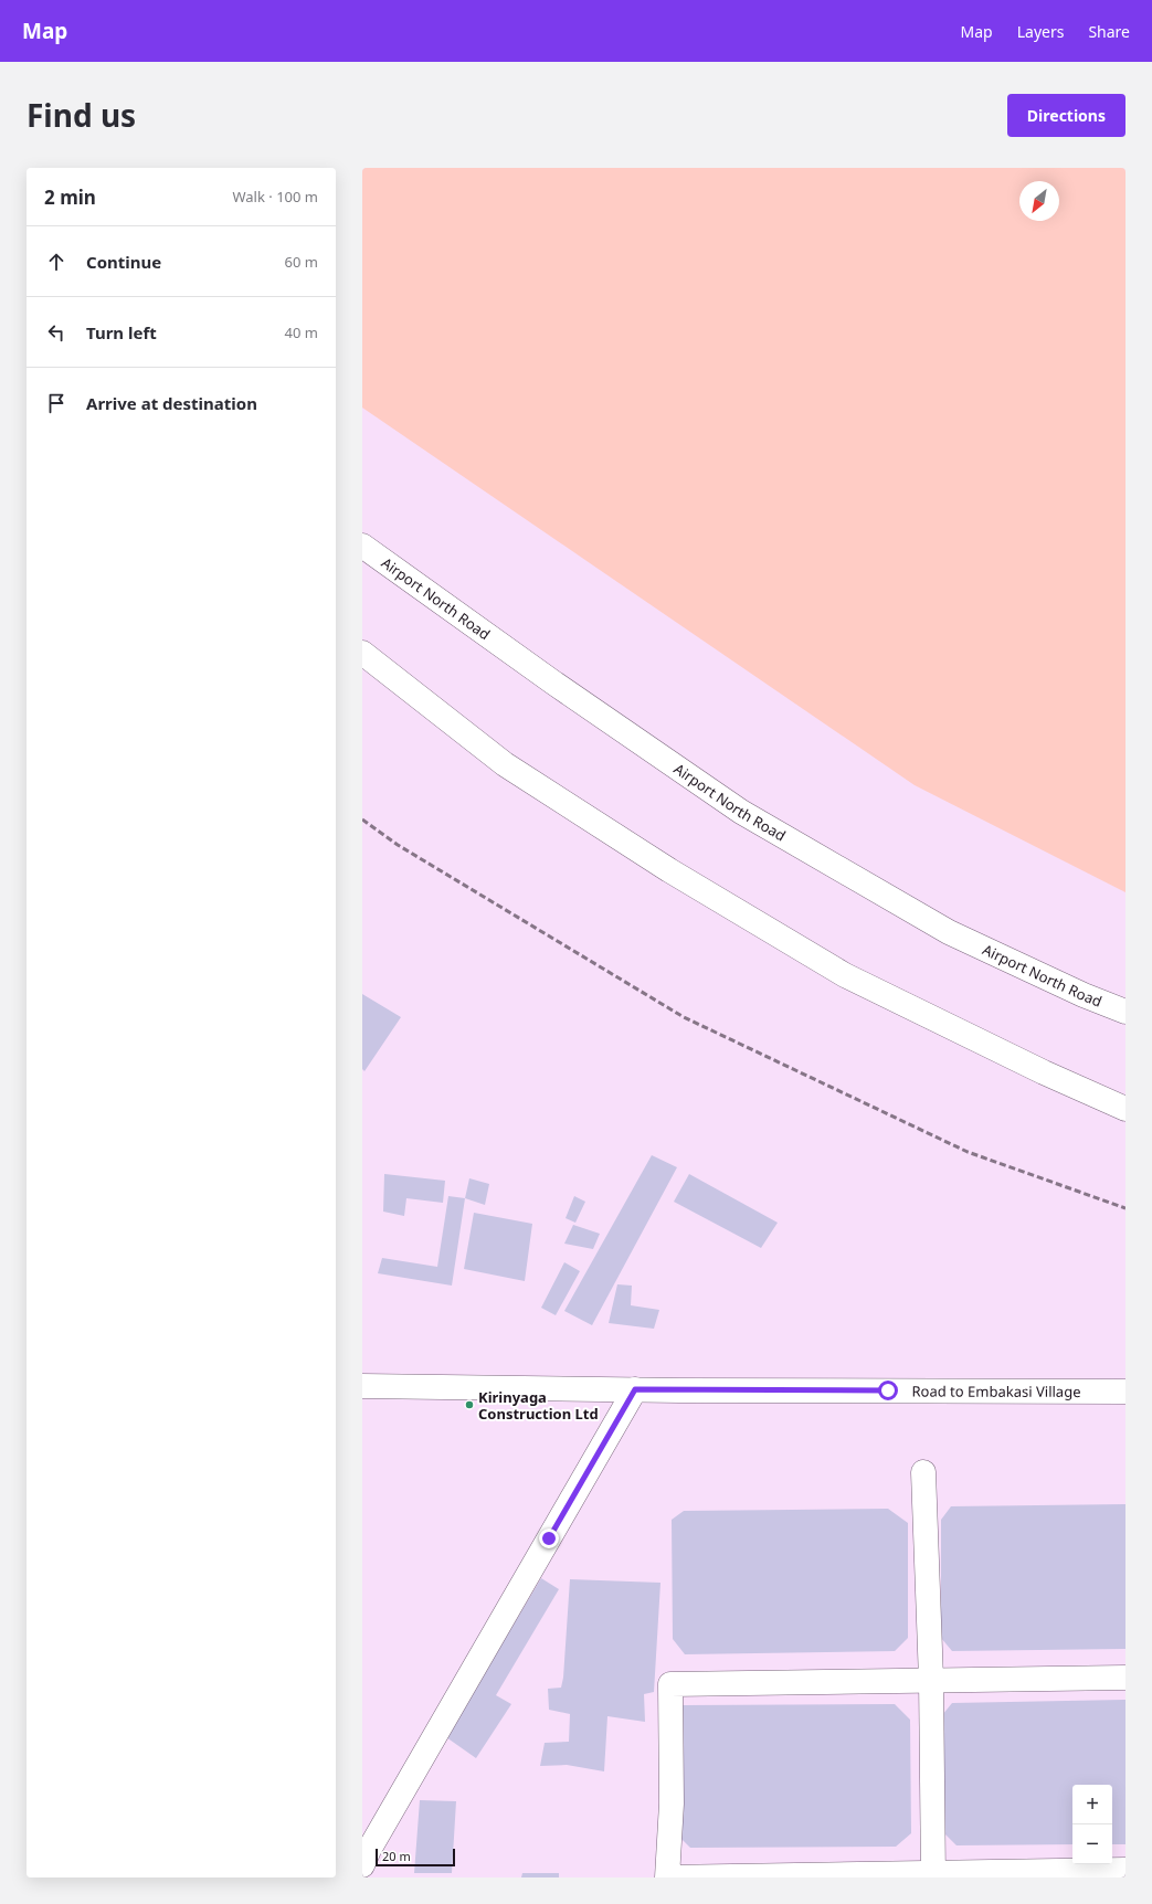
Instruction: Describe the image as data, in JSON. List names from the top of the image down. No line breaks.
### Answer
{"streets":{"main road":["Airport North Road","Road to Embakasi Village"]},"places":["Kirinyaga Construction Ltd"],"scale_bar":"20 m","north":"bottom left","page":{"header":"Map","nav":["Map","Layers","Share"],"title":"Find us","buttons":"Directions","heading":["2 min","Walk · 100 m"],"list":[["Continue","60 m"],["Turn left","40 m"],"Arrive at destination"],"map_buttons":["+","−"],"scale":"20 m"}}
